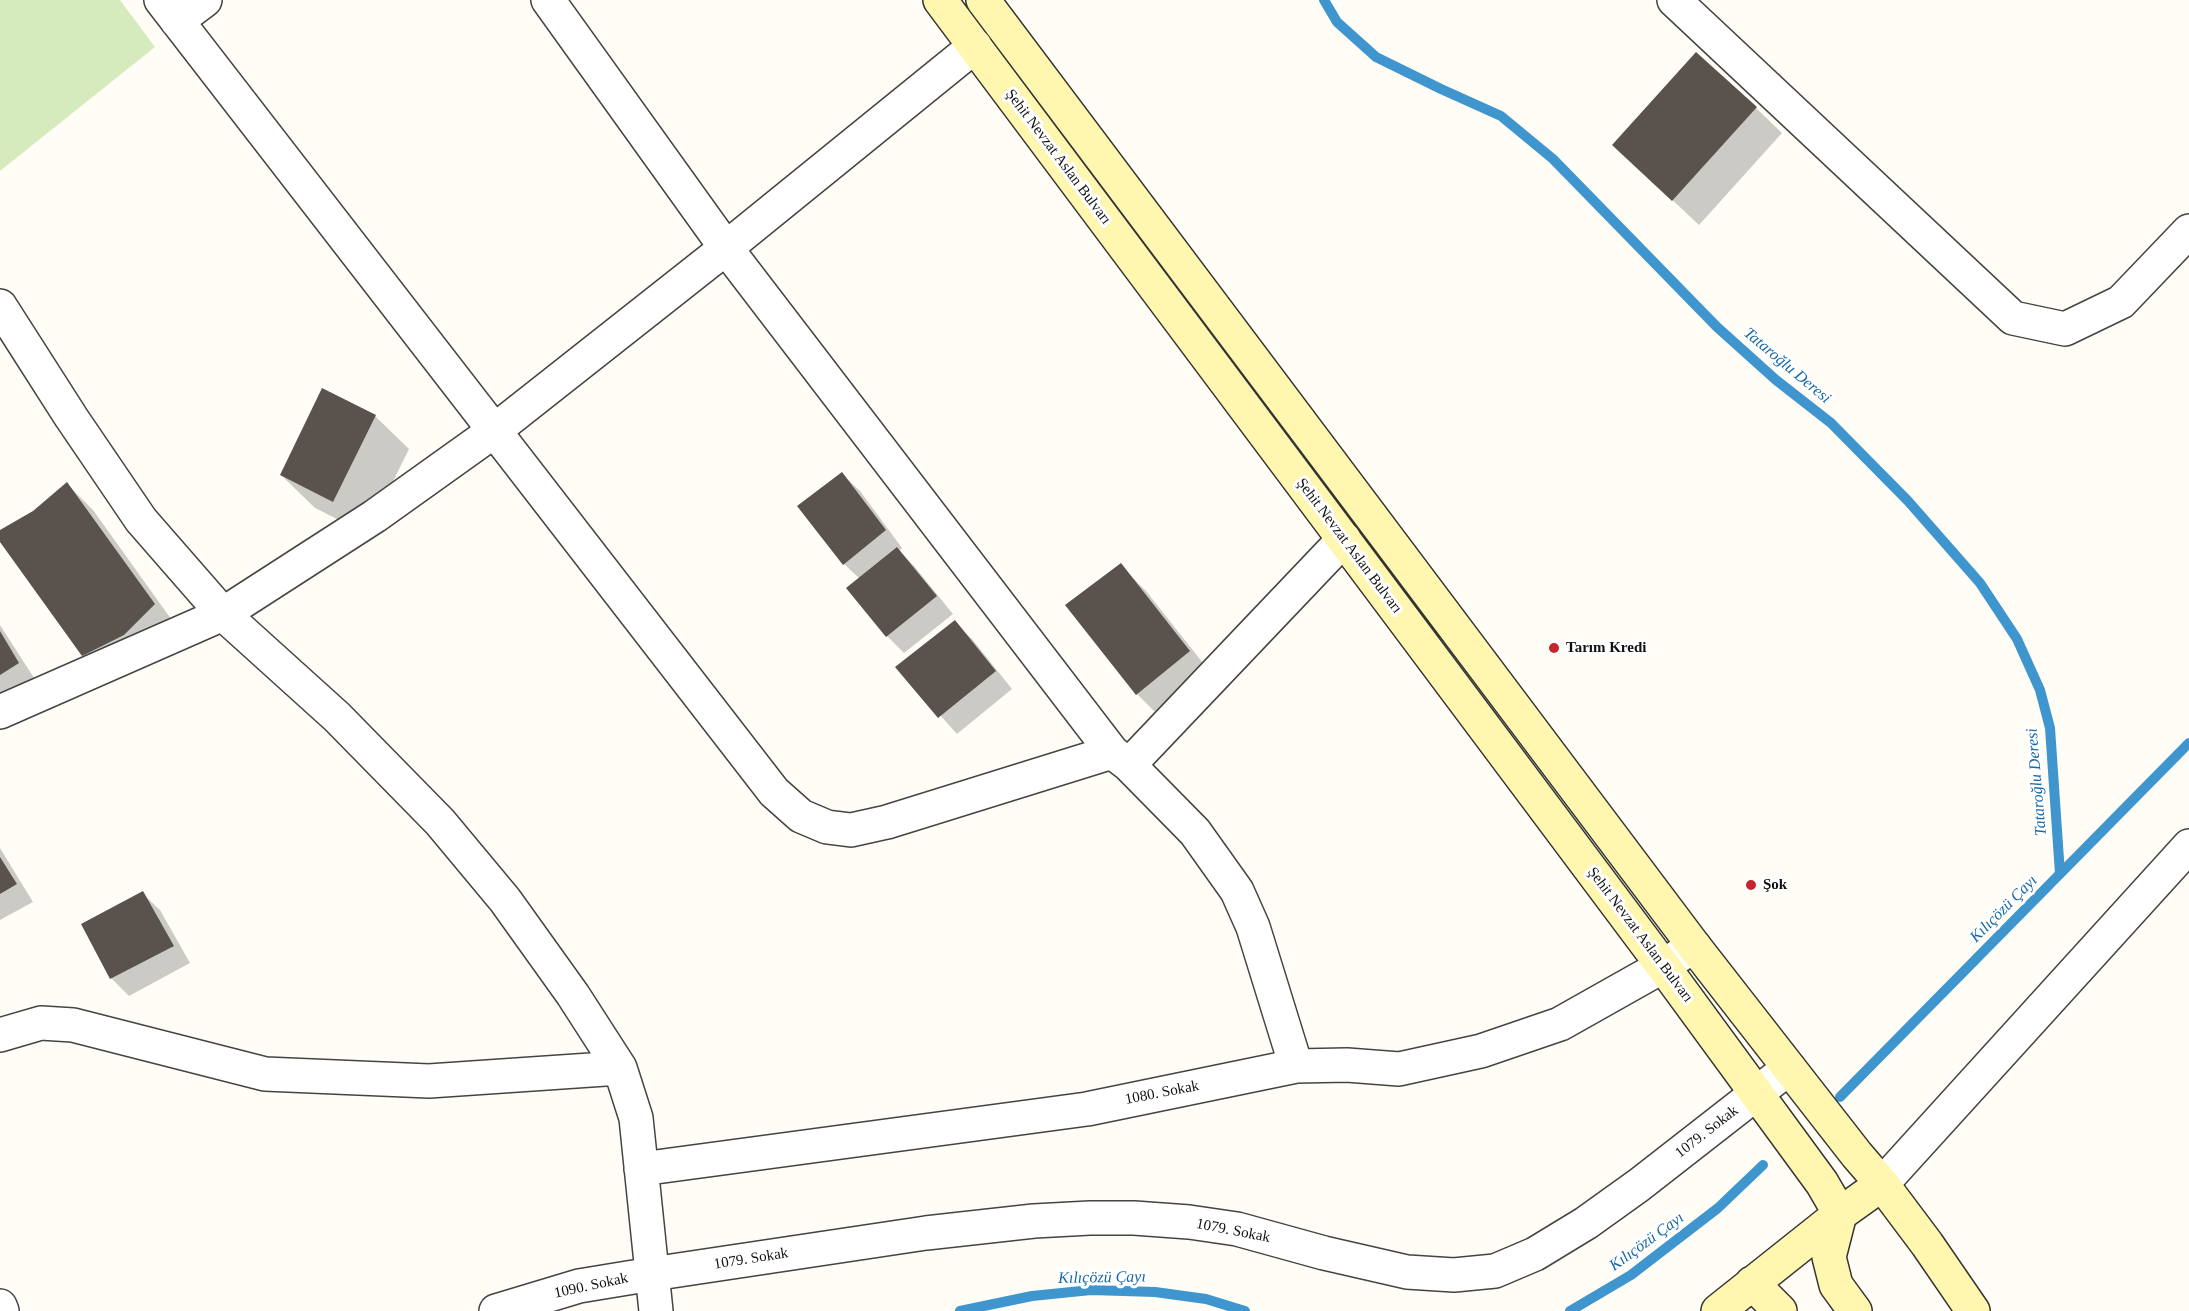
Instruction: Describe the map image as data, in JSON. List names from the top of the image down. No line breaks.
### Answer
{"streets":{"main road":["Şehit Nevzat Aslan Bulvarı"],"street":["1080. Sokak","1079. Sokak","1090. Sokak"]},"crossings":[["Şehit Nevzat Aslan Bulvarı","1080. Sokak"],["Şehit Nevzat Aslan Bulvarı","1079. Sokak"],["1079. Sokak","1090. Sokak"]],"water":["Tataroğlu Deresi","Kılıçözü Çayı"],"places":["Tarım Kredi","Şok"]}
